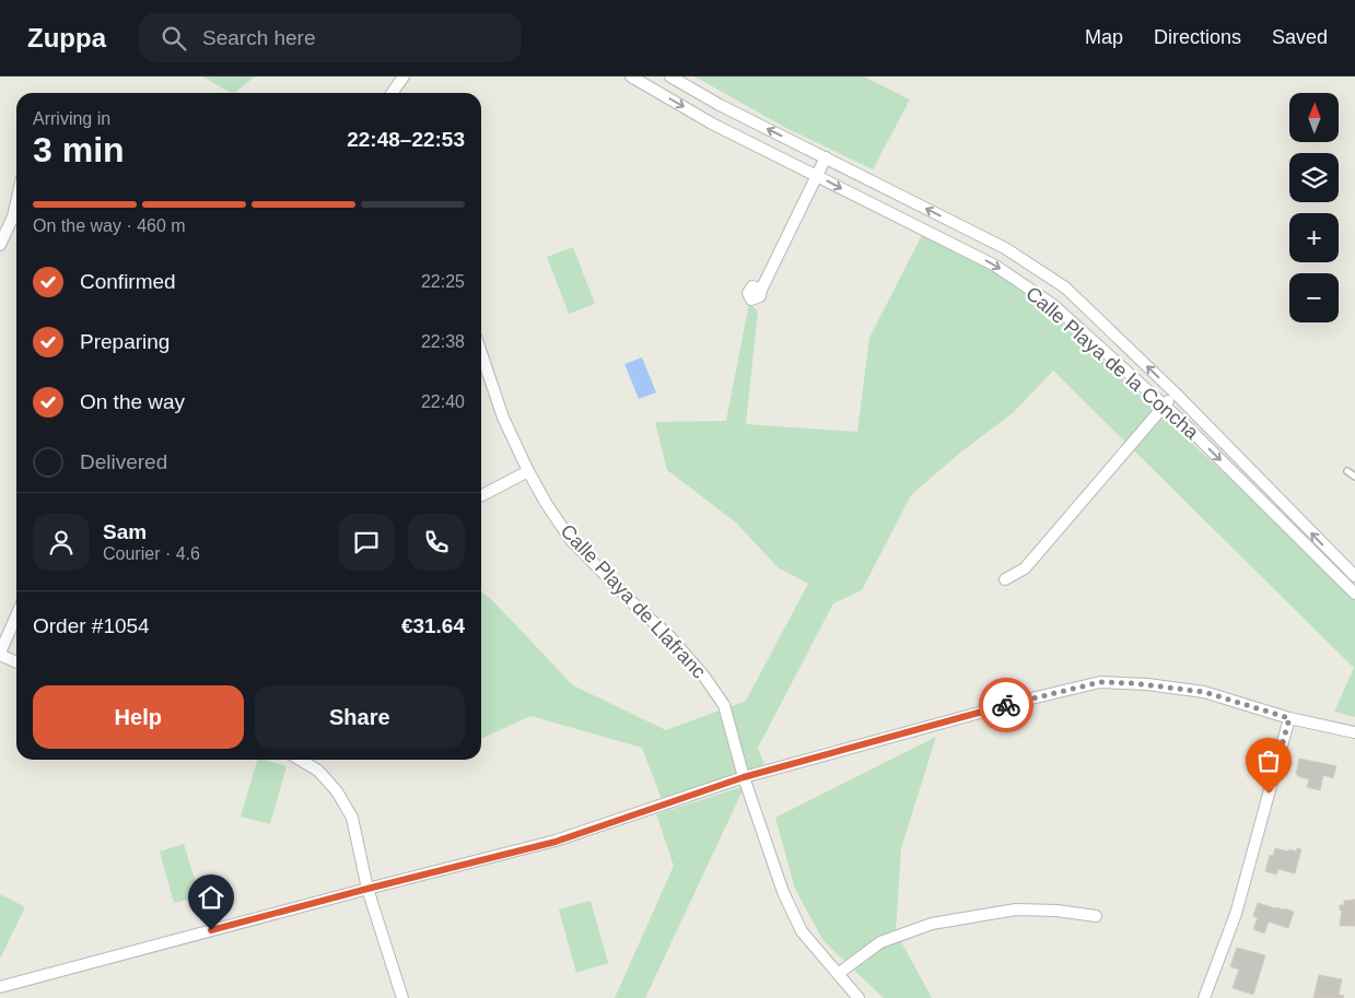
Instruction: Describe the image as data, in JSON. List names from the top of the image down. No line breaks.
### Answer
{"streets":{"street":["Calle Playa de la Concha","Calle Playa de Llafranc"]},"north":"top","page":{"header":"Zuppa","search":"Search here","nav":["Map","Directions","Saved"],"map_buttons":["+","−"],"heading":["3 min","Arriving in","22:48–22:53"],"panel":["Sam","Courier · 4.6","Order #1054","€31.64"],"bar":"On the way · 460 m","list":[["Confirmed","22:25"],["Preparing","22:38"],["On the way","22:40"],"Delivered"],"buttons":["Help","Share"]}}
